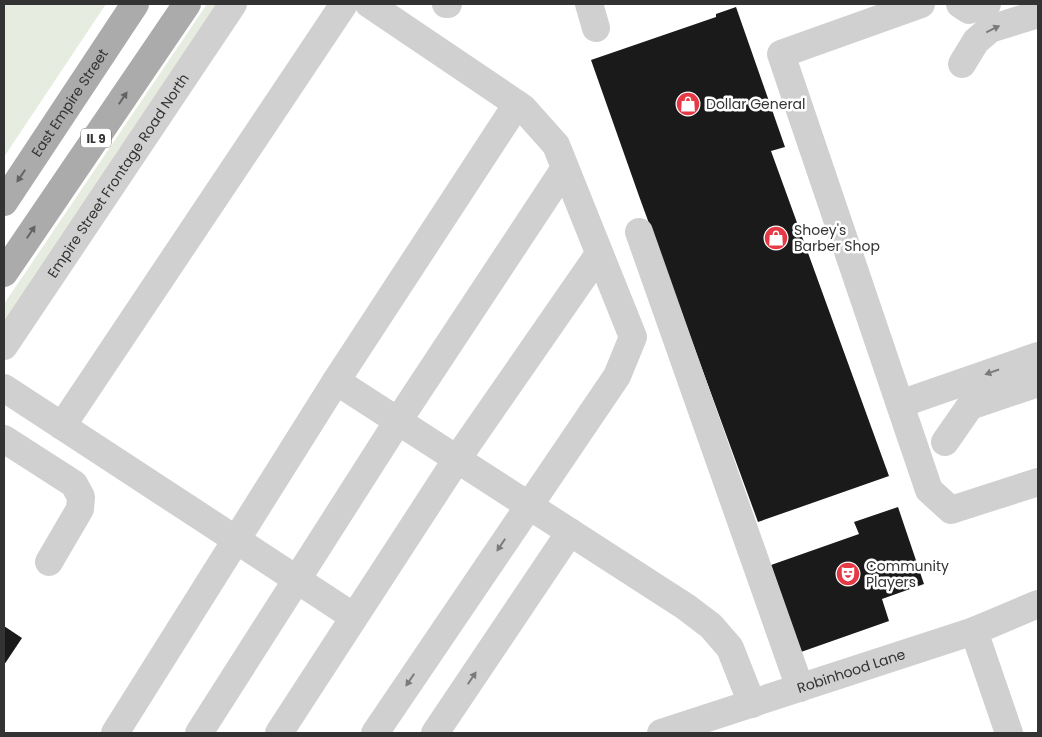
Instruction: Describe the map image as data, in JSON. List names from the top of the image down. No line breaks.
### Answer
{"streets":{"main road":["East Empire Street","IL 9"],"street":["Empire Street Frontage Road North","Robinhood Lane"]},"places":{"shop":["Dollar General","Shoey's Barber Shop"],"theatre":["Community Players"]}}
